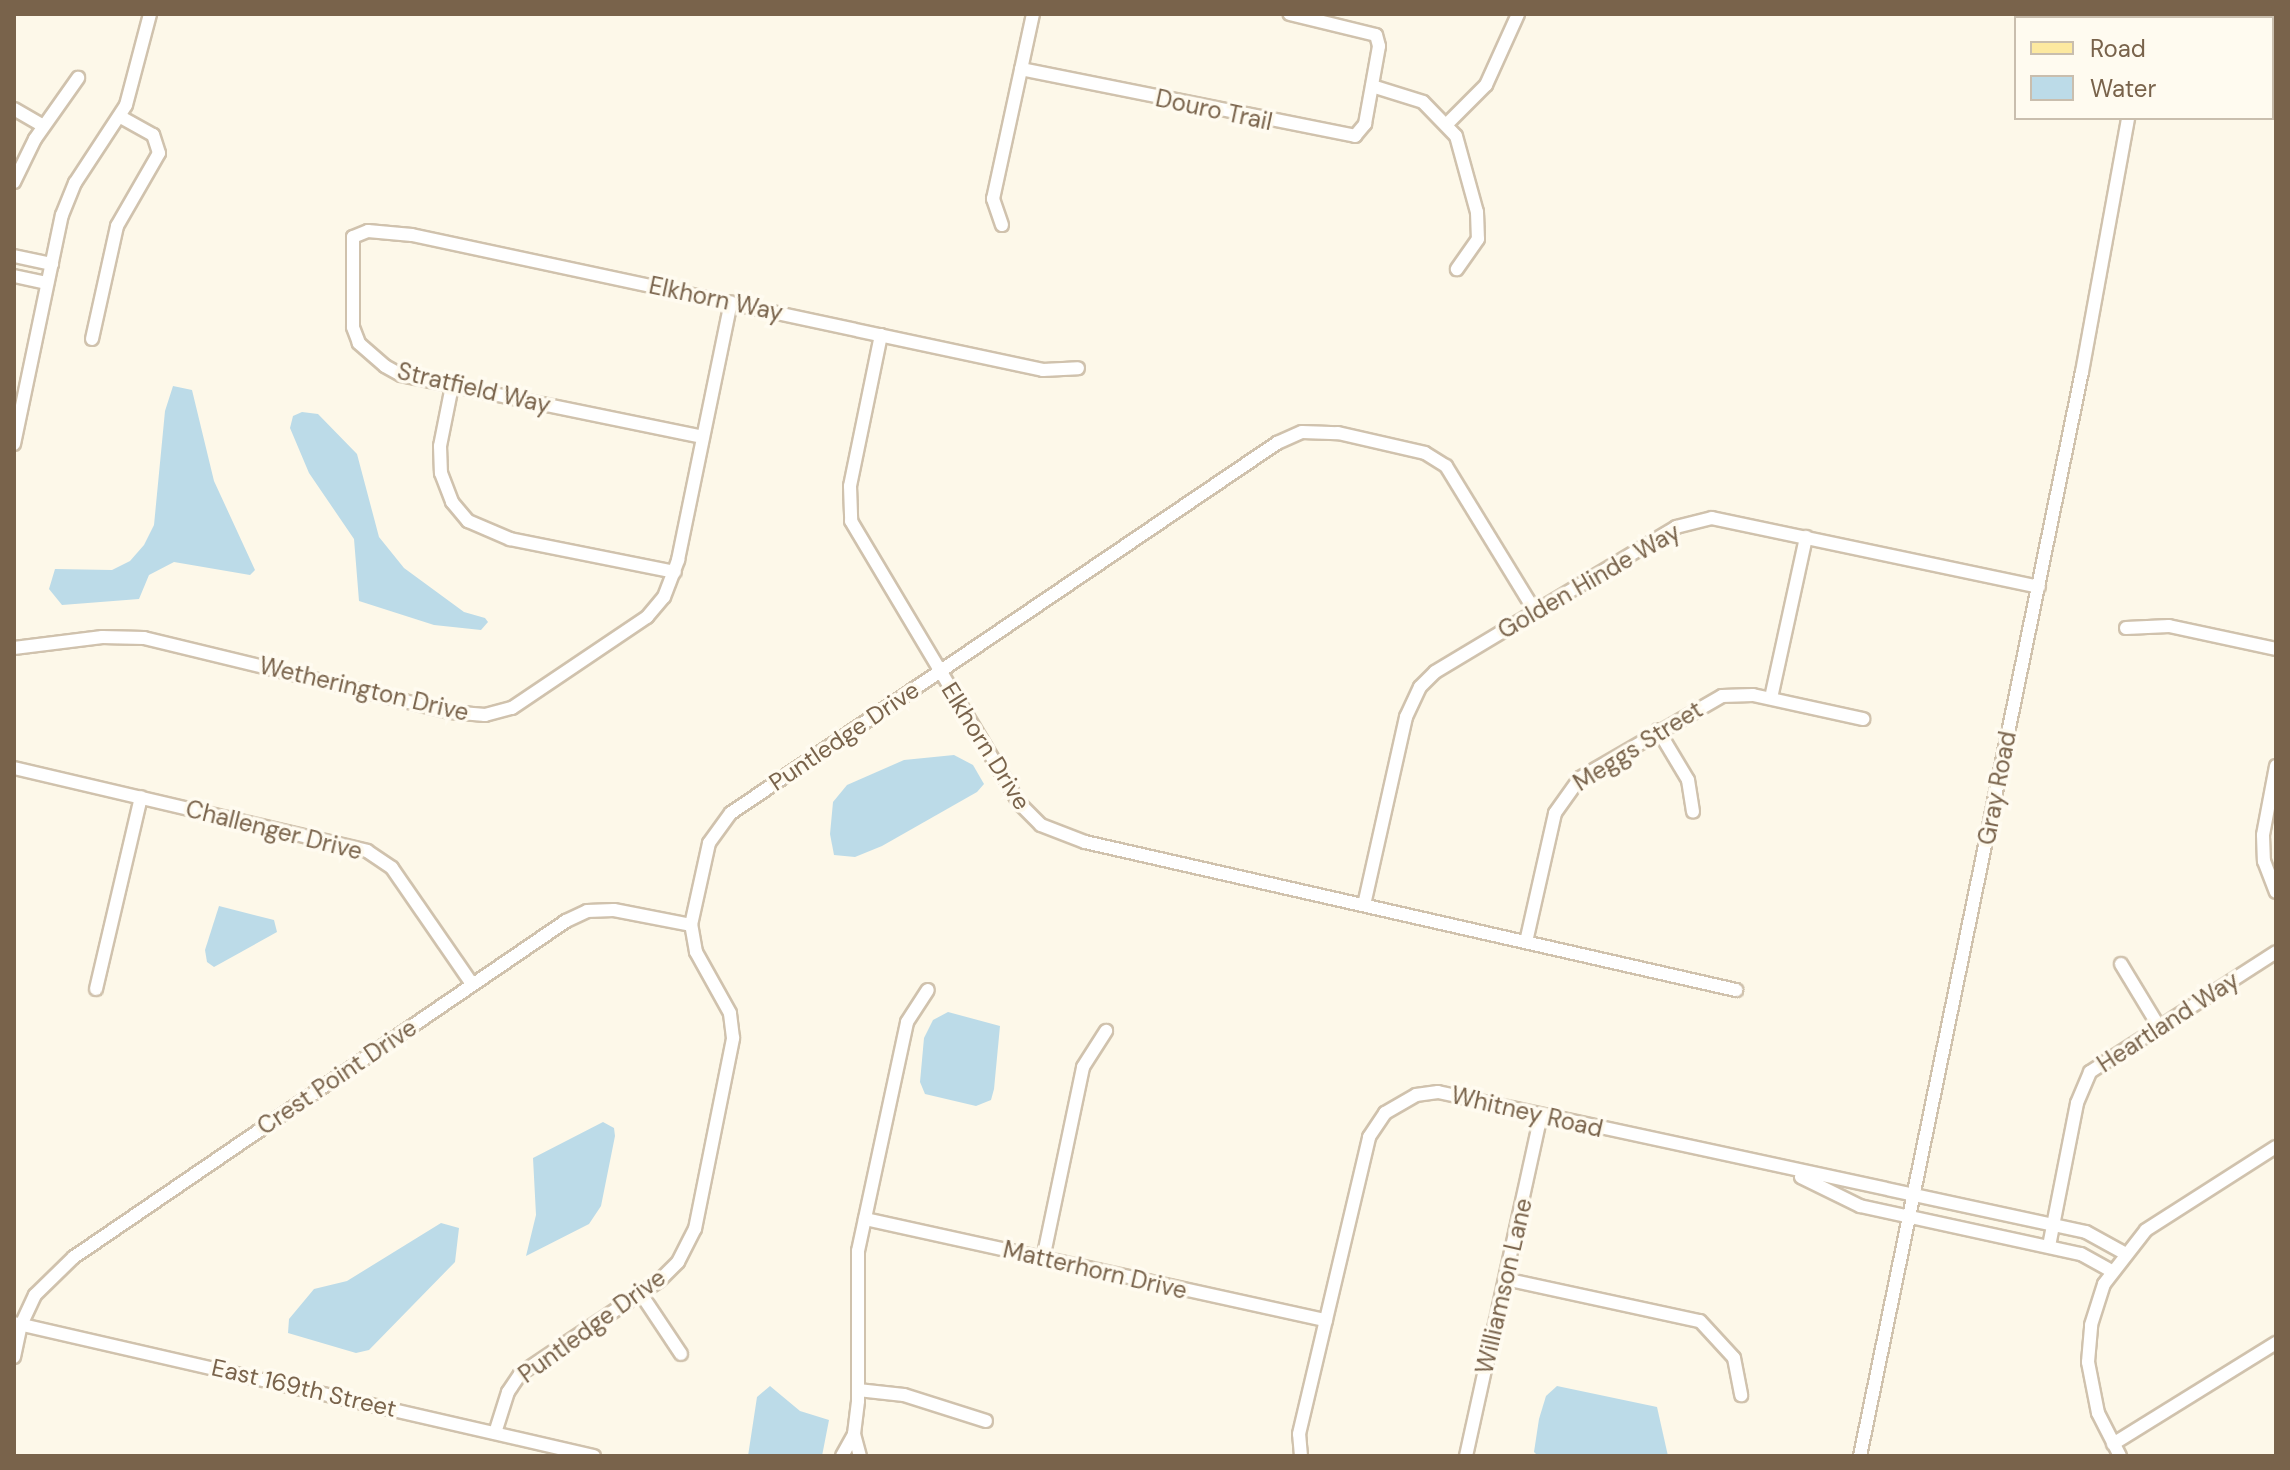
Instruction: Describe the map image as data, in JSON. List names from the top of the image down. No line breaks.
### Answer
{"streets":{"street":["Douro Trail","Elkhorn Way","Stratfield Way","Golden Hinde Way","Wetherington Drive","Puntledge Drive","Elkhorn Drive","Meggs Street","Gray Road","Challenger Drive","Heartland Way","Crest Point Drive","Whitney Road","Matterhorn Drive","Williamson Lane","East 169th Street"]},"crossings":[["Elkhorn Way","Stratfield Way"],["Elkhorn Way","Wetherington Drive"],["Elkhorn Way","Elkhorn Drive"],["Stratfield Way","Wetherington Drive"],["Golden Hinde Way","Puntledge Drive"],["Golden Hinde Way","Elkhorn Drive"],["Golden Hinde Way","Gray Road"],["Puntledge Drive","Elkhorn Drive"],["Puntledge Drive","Crest Point Drive"],["Puntledge Drive","East 169th Street"],["Elkhorn Drive","Meggs Street"],["Gray Road","Whitney Road"],["Challenger Drive","Crest Point Drive"],["Heartland Way","Whitney Road"],["Crest Point Drive","East 169th Street"],["Whitney Road","Matterhorn Drive"],["Whitney Road","Williamson Lane"]],"legend":["Road","Water"]}
